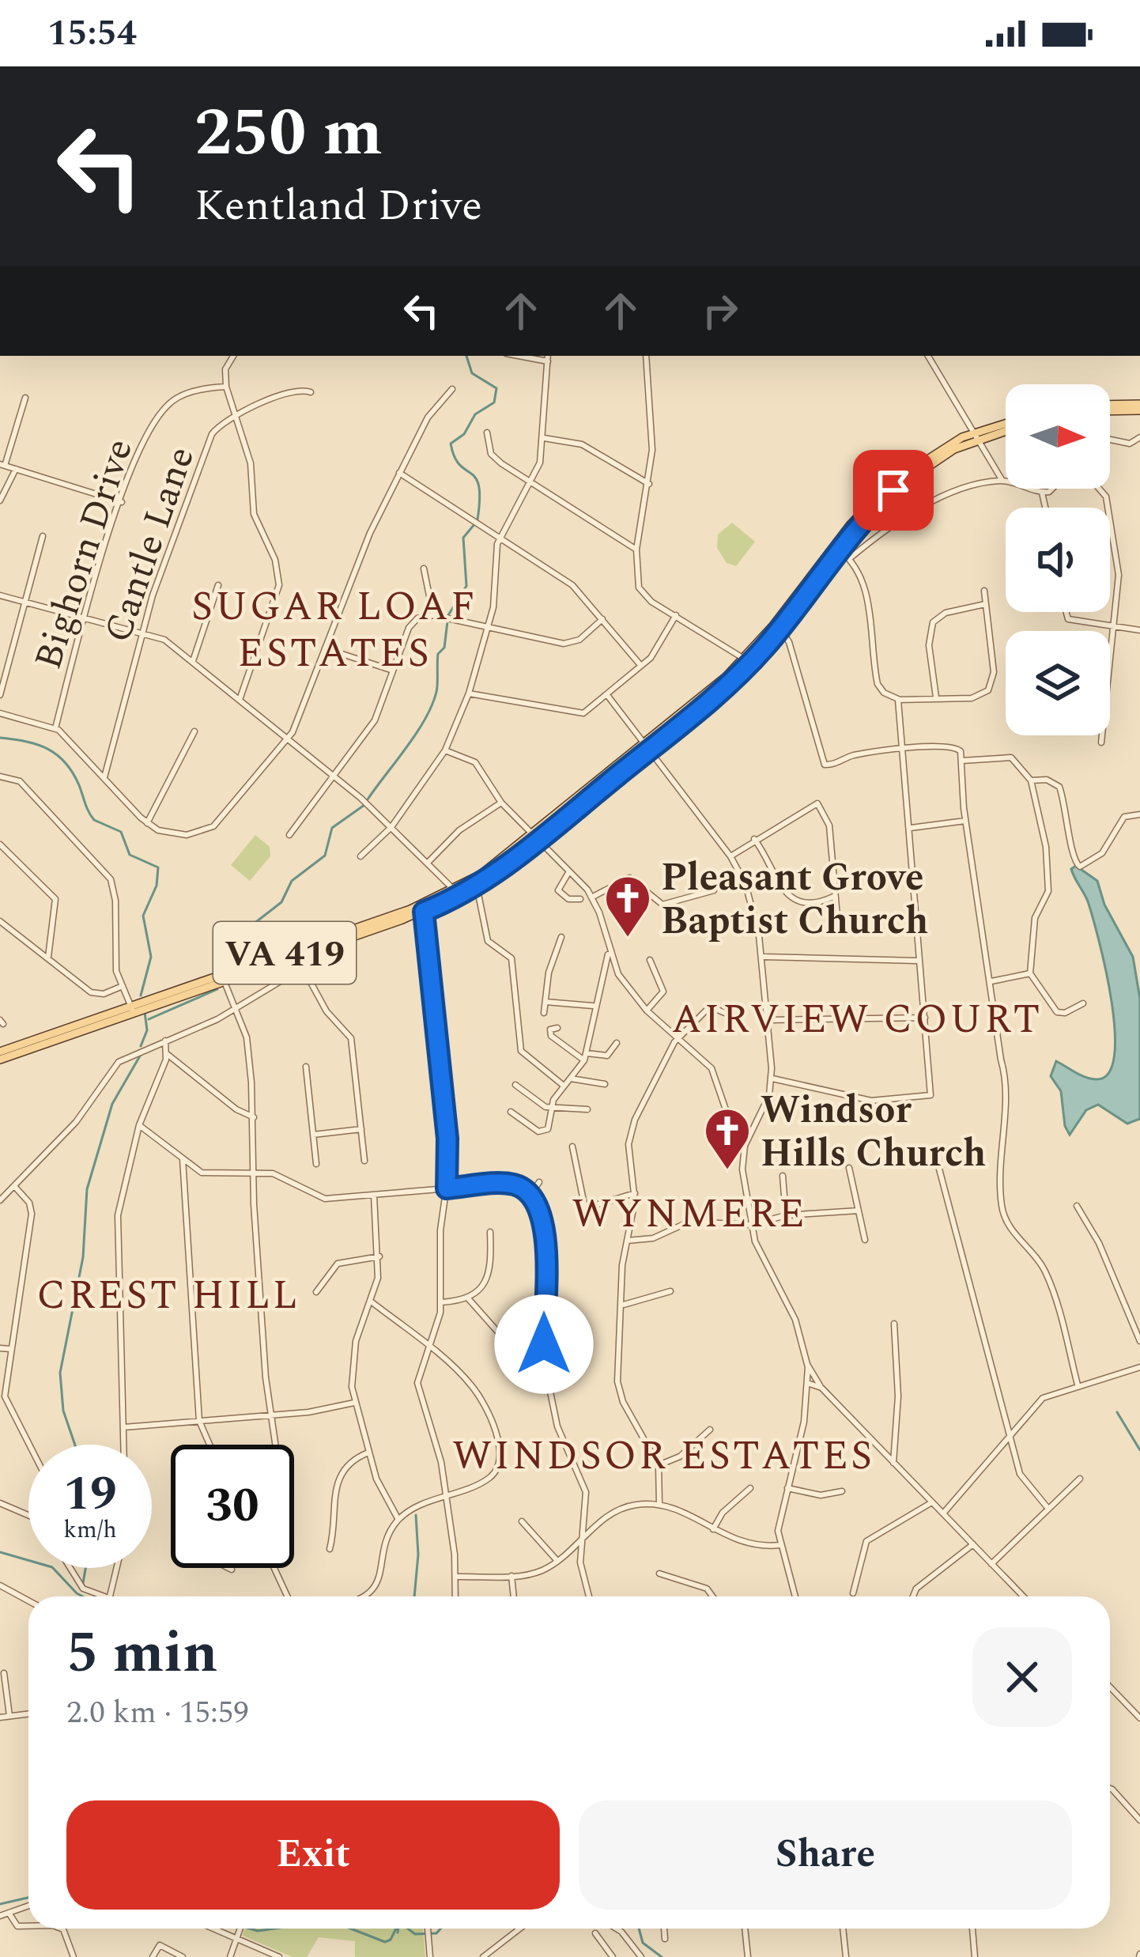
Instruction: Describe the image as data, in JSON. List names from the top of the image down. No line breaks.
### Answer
{"streets":{"main road":["VA 419"],"street":["Cantle Lane","Bighorn Drive"]},"districts":["SUGAR LOAF ESTATES","AIRVIEW COURT","WYNMERE","CREST HILL","WINDSOR ESTATES"],"places":{"church":["Pleasant Grove Baptist Church","Windsor Hills Church"]},"north":"right","page":{"status":"15:54","turn":["250 m","Kentland Drive"],"speed":"19 km/h","limit":"30","heading":["5 min","2.0 km · 15:59"],"buttons":["Exit","Share"]}}
